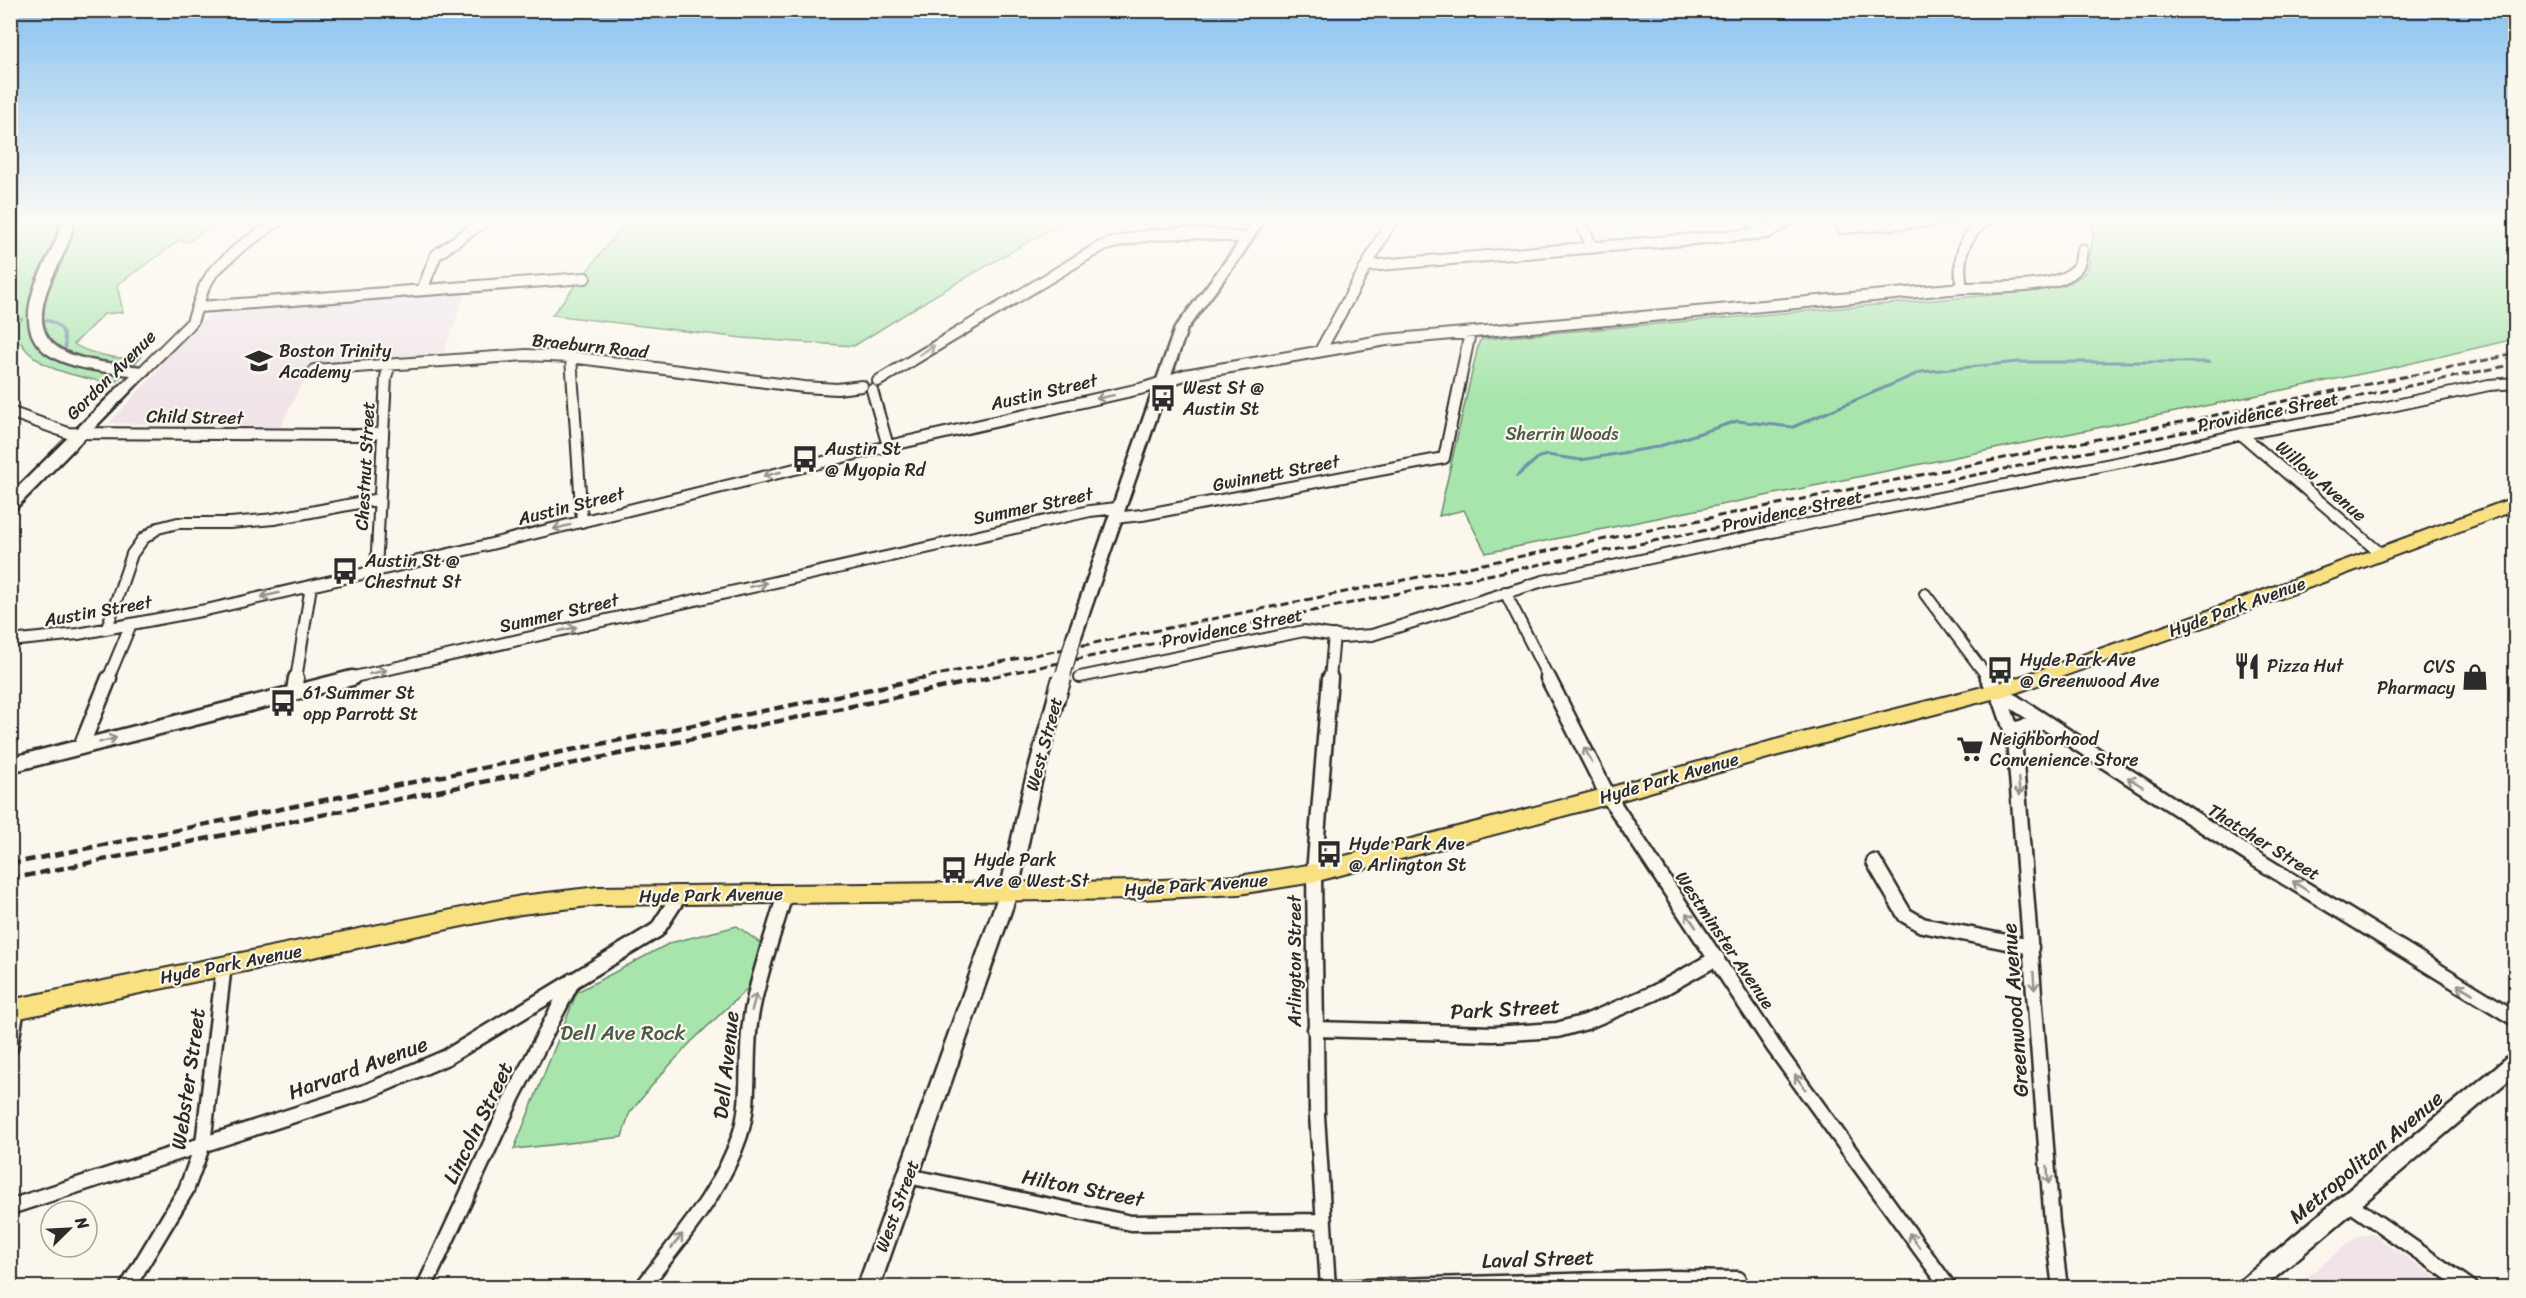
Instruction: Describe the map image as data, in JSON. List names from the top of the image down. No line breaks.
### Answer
{"streets":{"main road":["Gordon Avenue","Hyde Park Avenue","West Street"],"street":["Braeburn Road","Austin Street","Providence Street","Child Street","Chestnut Street","Gwinnett Street","Willow Avenue","Summer Street","Thatcher Street","Westminster Avenue","Arlington Street","Park Street","Greenwood Avenue","Dell Avenue","Harvard Avenue","Webster Street","Lincoln Street","Metropolitan Avenue","Hilton Street","Laval Street"]},"crossings":[["Braeburn Road","Chestnut Street"],["Gordon Avenue","Child Street"],["Austin Street","Chestnut Street"],["Austin Street","Gwinnett Street"],["Austin Street","West Street"],["Providence Street","Willow Avenue"],["Providence Street","Westminster Avenue"],["Providence Street","Arlington Street"],["Child Street","Chestnut Street"],["Gwinnett Street","Summer Street"],["Gwinnett Street","West Street"],["Willow Avenue","Hyde Park Avenue"],["Summer Street","West Street"],["Hyde Park Avenue","West Street"],["Hyde Park Avenue","Thatcher Street"],["Hyde Park Avenue","Westminster Avenue"],["Hyde Park Avenue","Arlington Street"],["Hyde Park Avenue","Greenwood Avenue"],["Hyde Park Avenue","Dell Avenue"],["Hyde Park Avenue","Harvard Avenue"],["Hyde Park Avenue","Webster Street"],["West Street","Hilton Street"],["Thatcher Street","Greenwood Avenue"],["Westminster Avenue","Park Street"],["Arlington Street","Park Street"],["Arlington Street","Hilton Street"],["Arlington Street","Laval Street"],["Harvard Avenue","Webster Street"],["Harvard Avenue","Lincoln Street"]],"one_way":["Austin Street","Summer Street","Thatcher Street","Westminster Avenue","Greenwood Avenue","Dell Avenue"],"parks":["Sherrin Woods","Dell Ave Rock"],"places":{"school or university":["Boston Trinity Academy"],"bus stop":["West St @ Austin St","Austin St @ Myopia Rd","Austin St @ Chestnut St","Hyde Park Ave @ Greenwood Ave","61 Summer St opp Parrott St","Hyde Park Ave @ Arlington St","Hyde Park Ave @ West St"],"restaurant":["Pizza Hut"],"shop":["CVS Pharmacy"],"supermarket":["Neighborhood Convenience Store"]},"north":"top right"}
